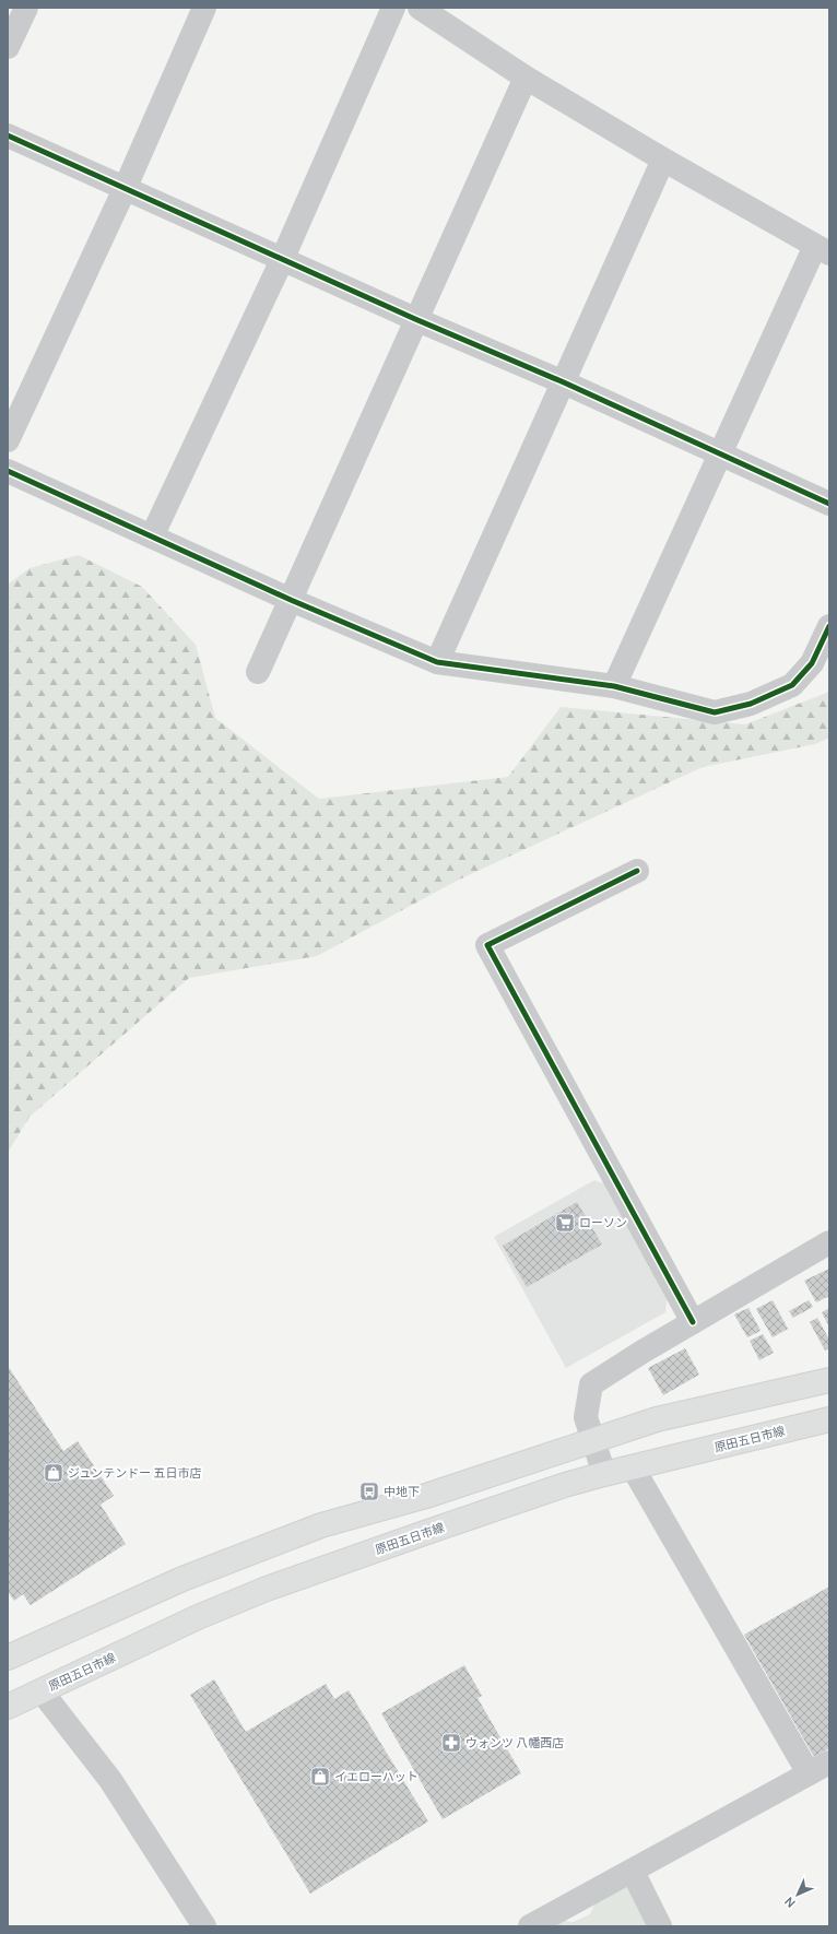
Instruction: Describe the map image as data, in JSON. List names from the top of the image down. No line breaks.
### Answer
{"streets":{"main road":["原田五日市線"]},"places":{"supermarket":["ローソン"],"shop":["ジュンテンドー 五日市店","イエローハット"],"bus stop":["中地下"],"pharmacy":["ウォンツ 八幡西店"]},"north":"bottom left"}
